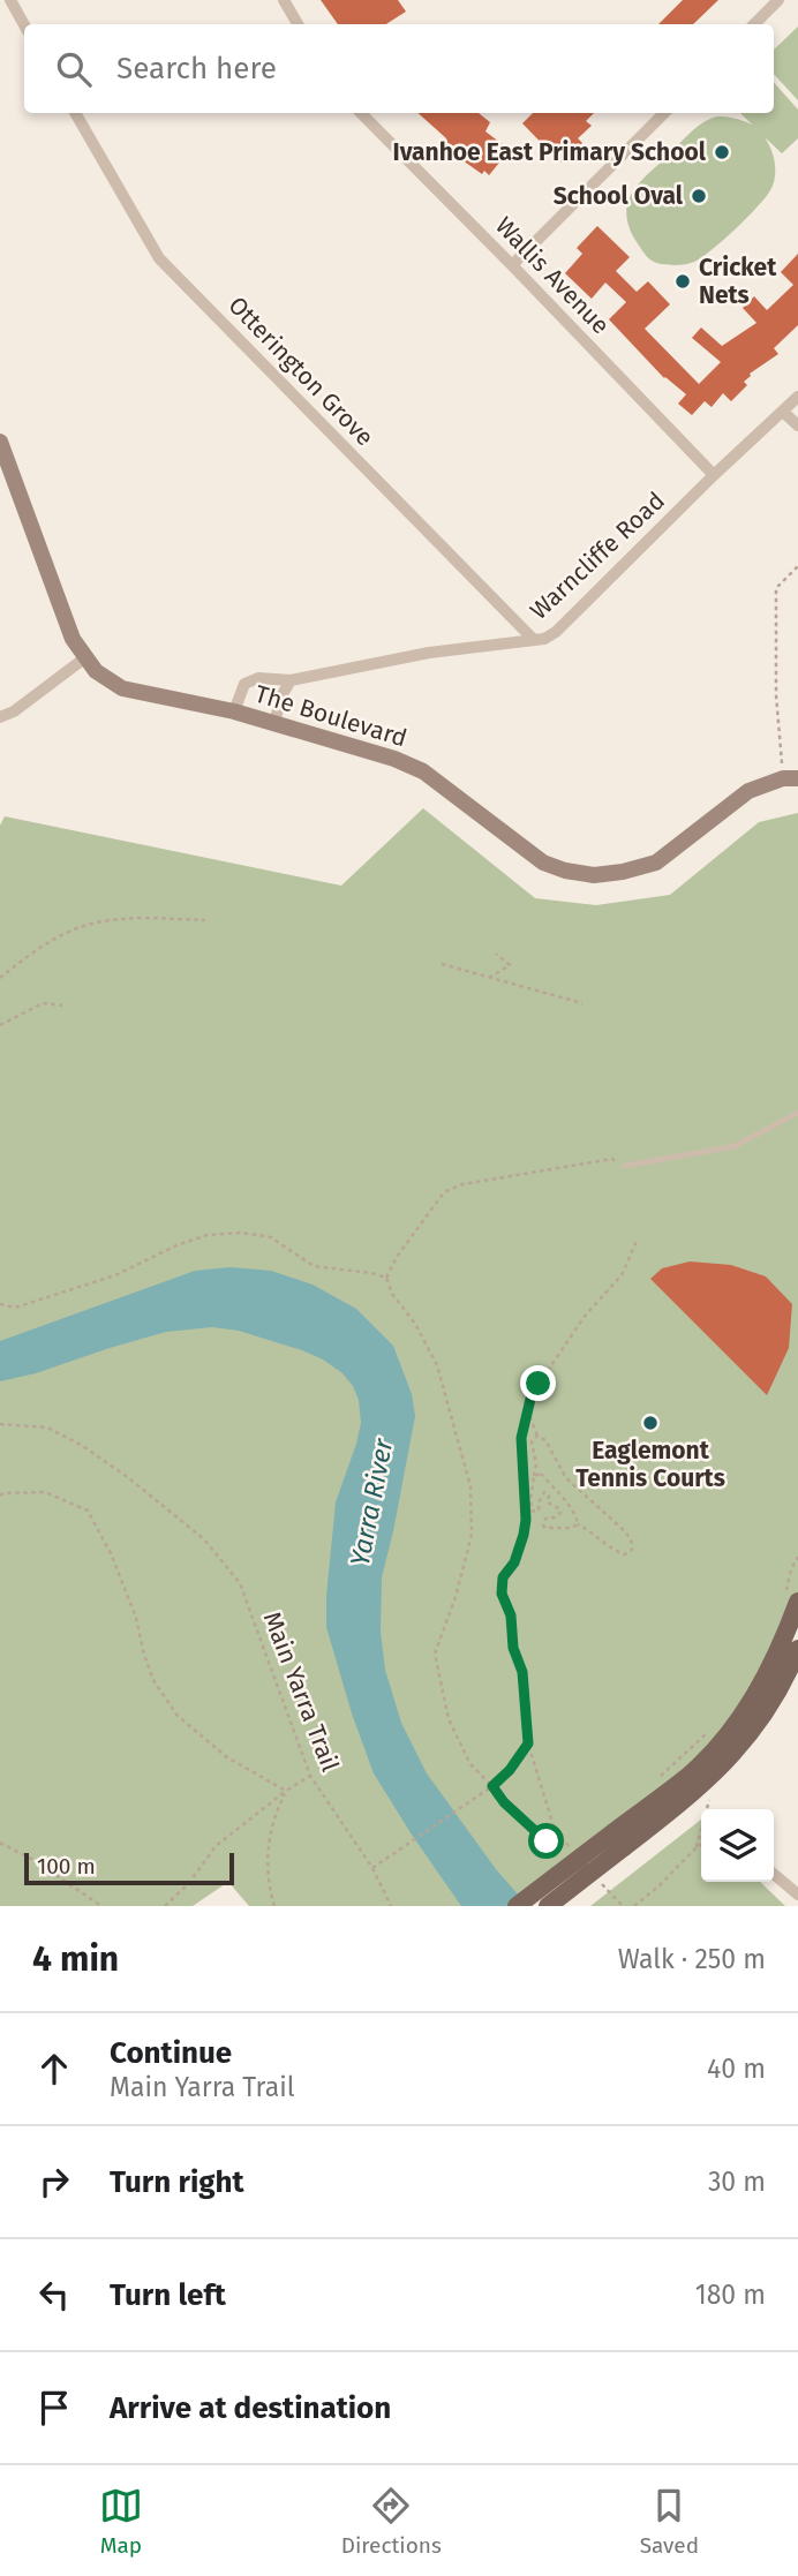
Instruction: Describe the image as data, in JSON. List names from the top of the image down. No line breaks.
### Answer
{"streets":{"street":["Wallis Avenue","Otterington Grove","Warncliffe Road","The Boulevard"],"path":["Main Yarra Trail"]},"crossings":[["Wallis Avenue","Warncliffe Road"],["Otterington Grove","Warncliffe Road"],["Warncliffe Road","The Boulevard"]],"water":["Yarra River"],"places":["Ivanhoe East Primary School","School Oval","Cricket Nets","Eaglemont Tennis Courts"],"scale_bar":"100 m","page":{"search":"Search here","scale":"100 m","heading":["4 min","Walk · 250 m"],"list":[["Continue","Main Yarra Trail","40 m"],["Turn right","30 m"],["Turn left","180 m"],"Arrive at destination"],"nav":["Map","Directions","Saved"]}}
